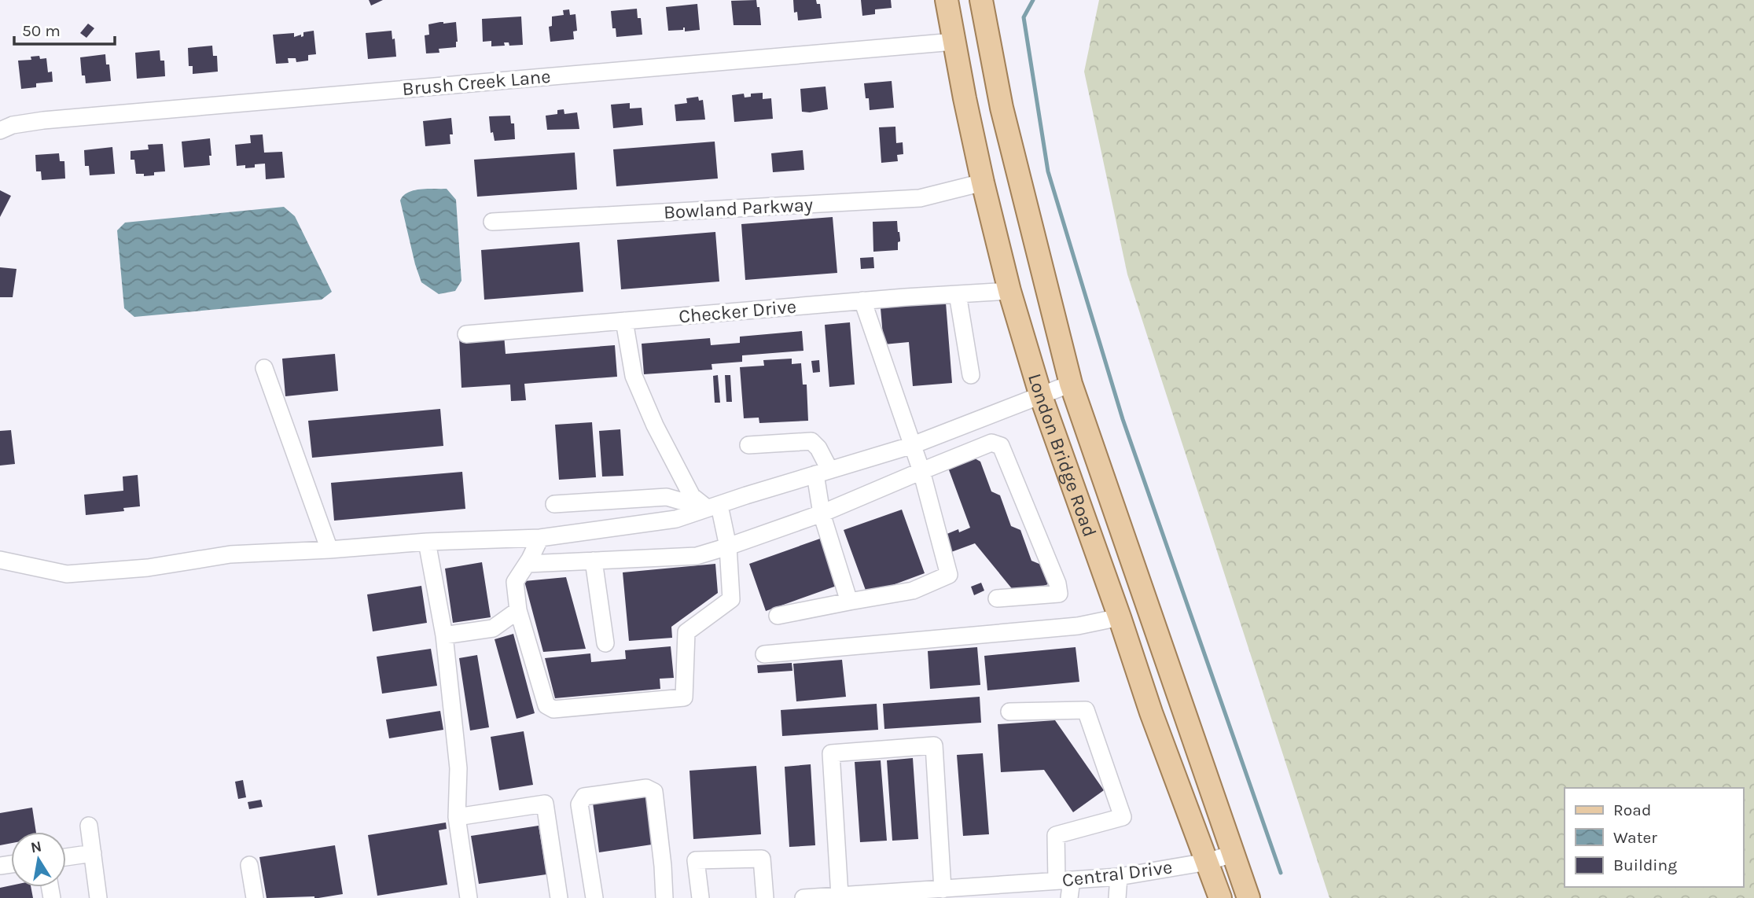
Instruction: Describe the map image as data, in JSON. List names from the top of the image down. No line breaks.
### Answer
{"streets":{"main road":["London Bridge Road"],"street":["Brush Creek Lane","Bowland Parkway","Checker Drive","Central Drive"]},"crossings":[["Brush Creek Lane","London Bridge Road"],["Bowland Parkway","London Bridge Road"],["Checker Drive","London Bridge Road"],["London Bridge Road","Central Drive"]],"legend":["Road","Water","Building"],"scale_bar":"50 m","north":"top"}
